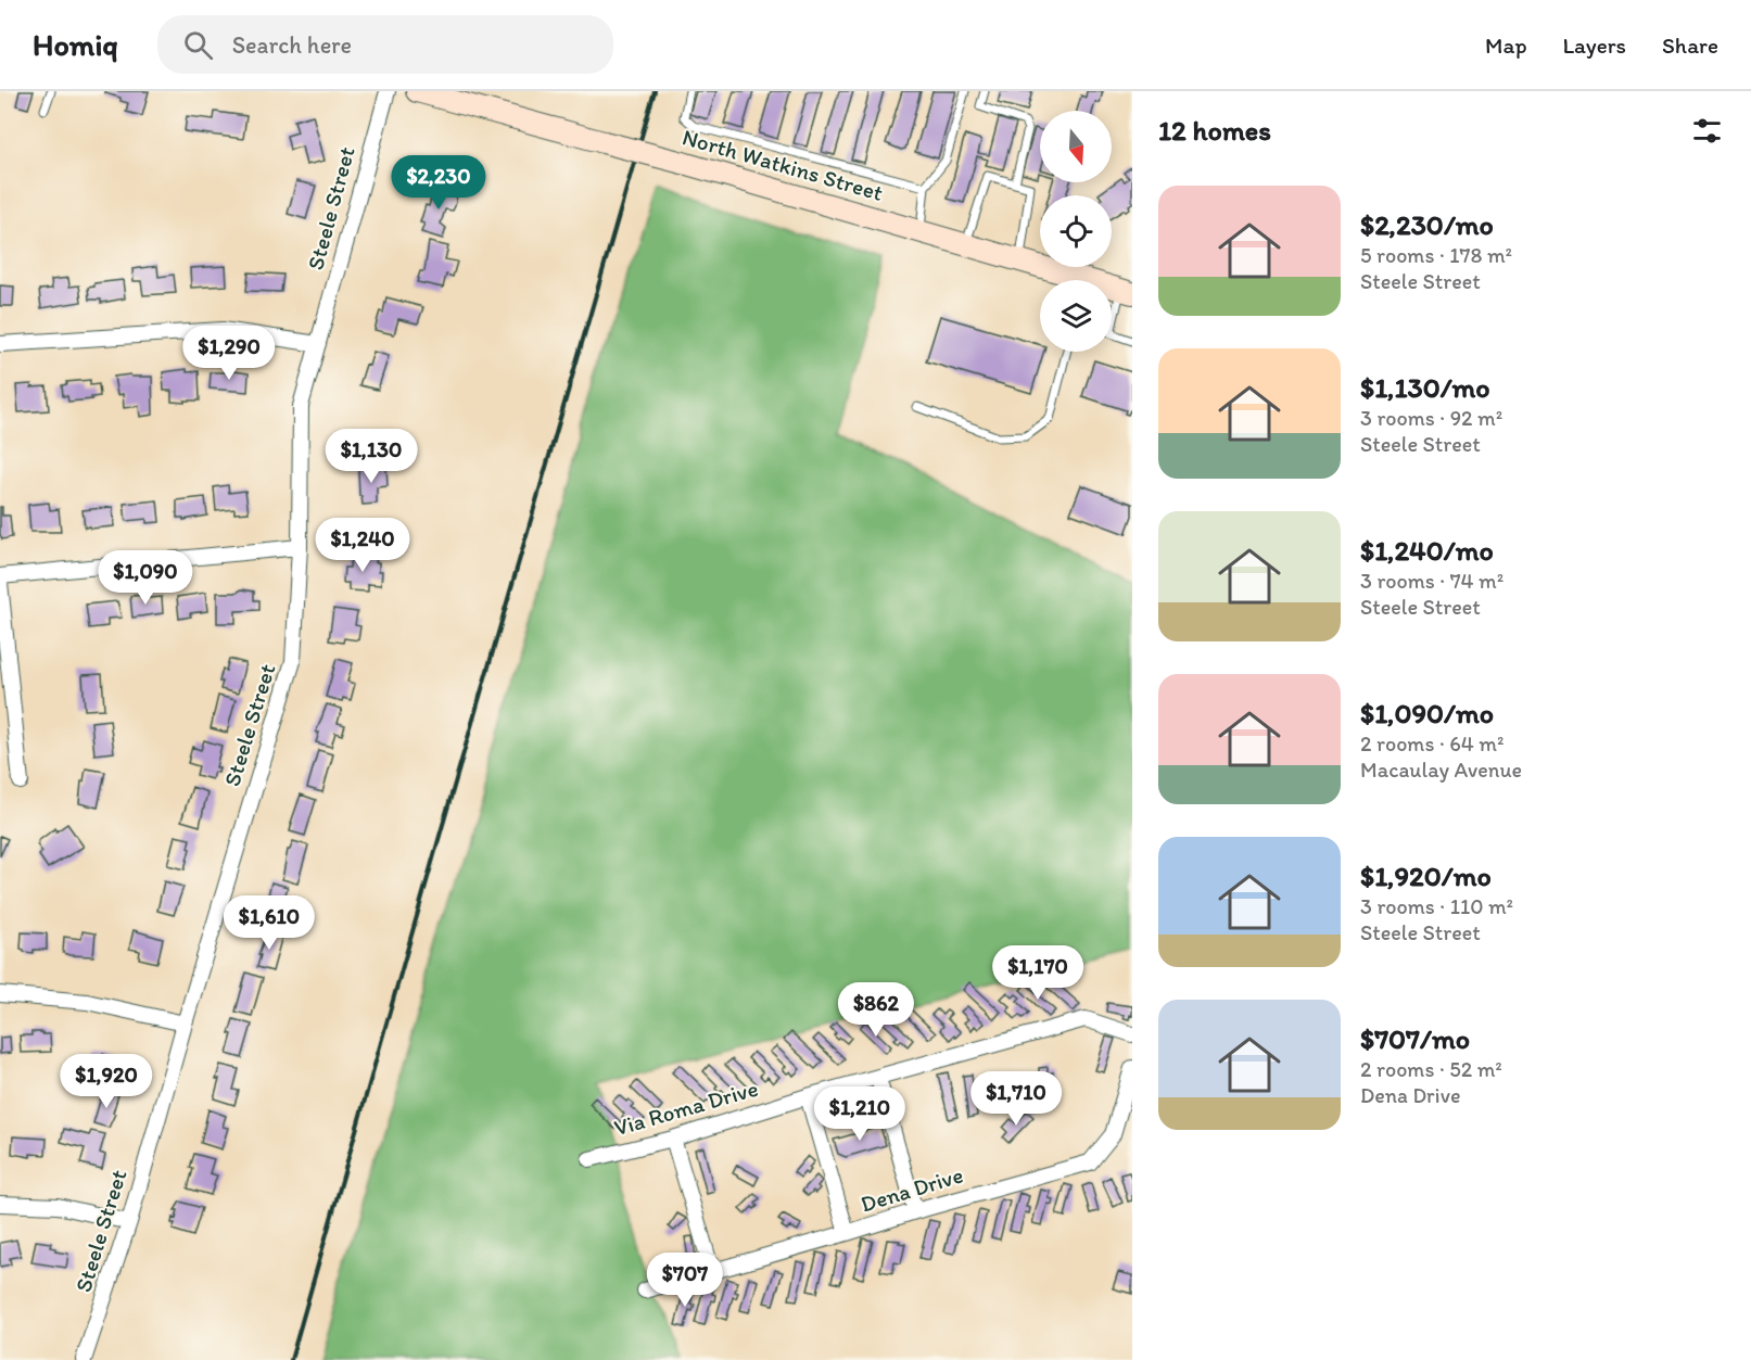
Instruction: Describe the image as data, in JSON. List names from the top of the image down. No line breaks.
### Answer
{"streets":{"main road":["North Watkins Street"],"street":["Steele Street","Via Roma Drive","Dena Drive"]},"north":"bottom","page":{"header":"Homiq","search":"Search here","nav":["Map","Layers","Share"],"heading":"12 homes","price":["$2,230","$1,290","$1,130","$1,240","$1,090","$1,610","$1,170","$862","$1,920","$1,710","$1,210","$707"],"list":[{"name":"$2,230/mo","note":"5 rooms · 178 m² · Steele Street"},{"name":"$1,130/mo","note":"3 rooms · 92 m² · Steele Street"},{"name":"$1,240/mo","note":"3 rooms · 74 m² · Steele Street"},{"name":"$1,090/mo","note":"2 rooms · 64 m² · Macaulay Avenue"},{"name":"$1,920/mo","note":"3 rooms · 110 m² · Steele Street"},{"name":"$707/mo","note":"2 rooms · 52 m² · Dena Drive"}]}}
